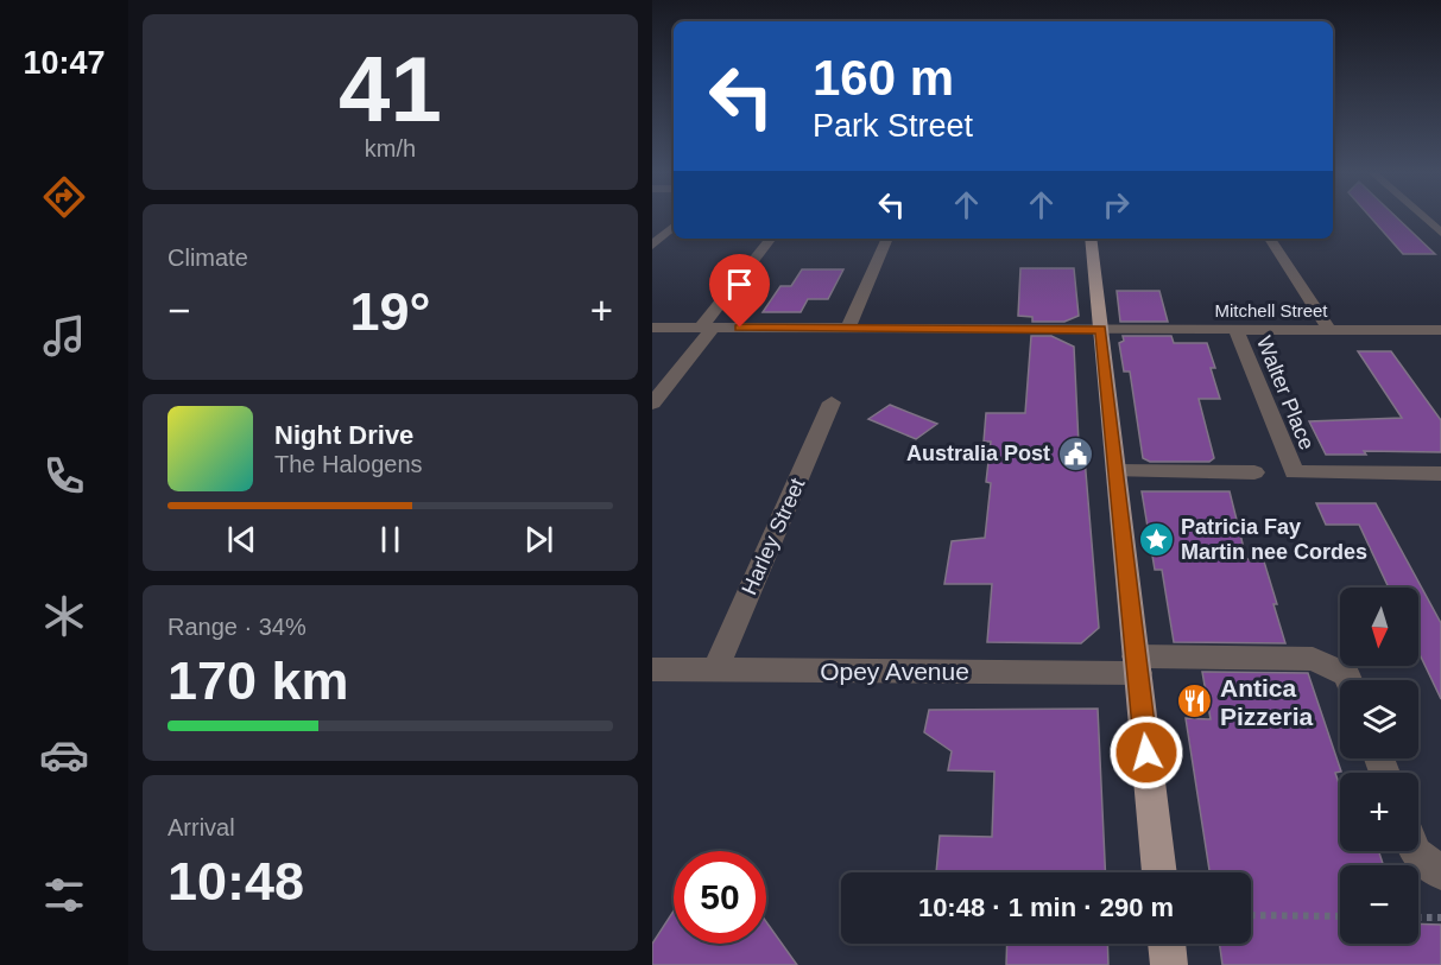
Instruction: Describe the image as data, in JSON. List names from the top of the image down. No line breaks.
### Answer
{"streets":{"street":["Mitchell Street","Walter Place","Harley Street","Opey Avenue"]},"crossings":[["Mitchell Street","Walter Place"],["Harley Street","Opey Avenue"]],"places":{"public building":["Australia Post"],"place":["Patricia Fay Martin nee Cordes"],"restaurant":["Antica Pizzeria"]},"north":"bottom","page":{"tabs":"10:47","tile":[["41","km/h"],"Climate",["Range · 34%","170 km"],["Arrival","10:48"]],"turn":["160 m","Park Street"],"heat":["−","19°","+"],"song":["Night Drive","The Halogens"],"map_buttons":["+","−"],"limit":"50","trip":"10:48 · 1 min · 290 m"}}
